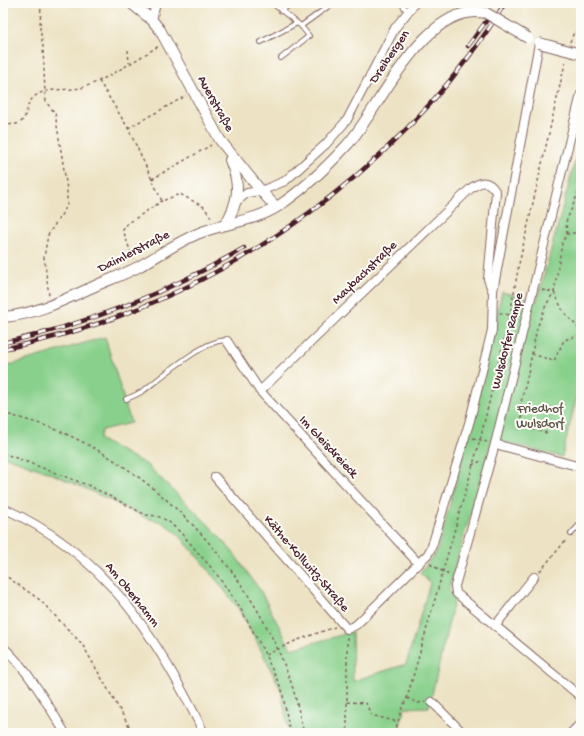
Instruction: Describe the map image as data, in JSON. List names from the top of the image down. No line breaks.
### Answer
{"streets":{"street":["Dreibergen","Auerstraße","Daimlerstraße","Maybachstraße","Wulsdorfer Rampe","Im Gleisdreieck","Käthe-Kollwitz-Straße","Am Oberhamm"]},"crossings":[["Dreibergen","Auerstraße"],["Dreibergen","Daimlerstraße"],["Auerstraße","Daimlerstraße"],["Maybachstraße","Im Gleisdreieck"],["Maybachstraße","Käthe-Kollwitz-Straße"],["Im Gleisdreieck","Käthe-Kollwitz-Straße"]],"parks":["Friedhof Wulsdorf"]}
